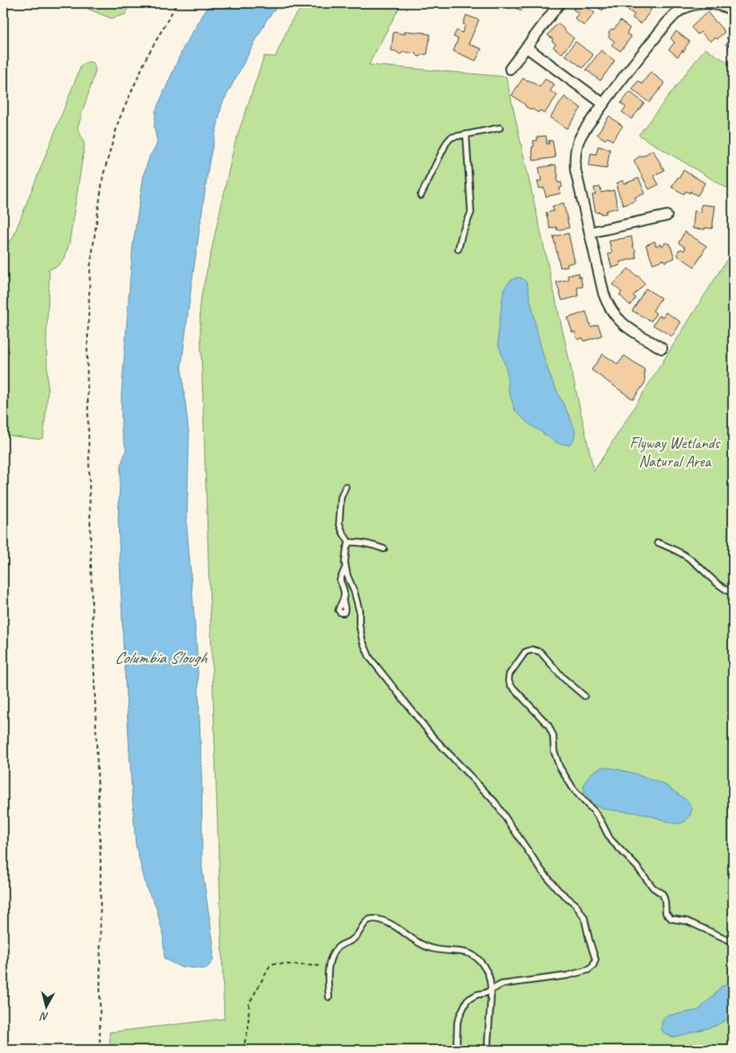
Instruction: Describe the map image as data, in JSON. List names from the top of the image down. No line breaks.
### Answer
{"water":["Columbia Slough"],"parks":["Flyway Wetlands Natural Area"],"north":"bottom"}
